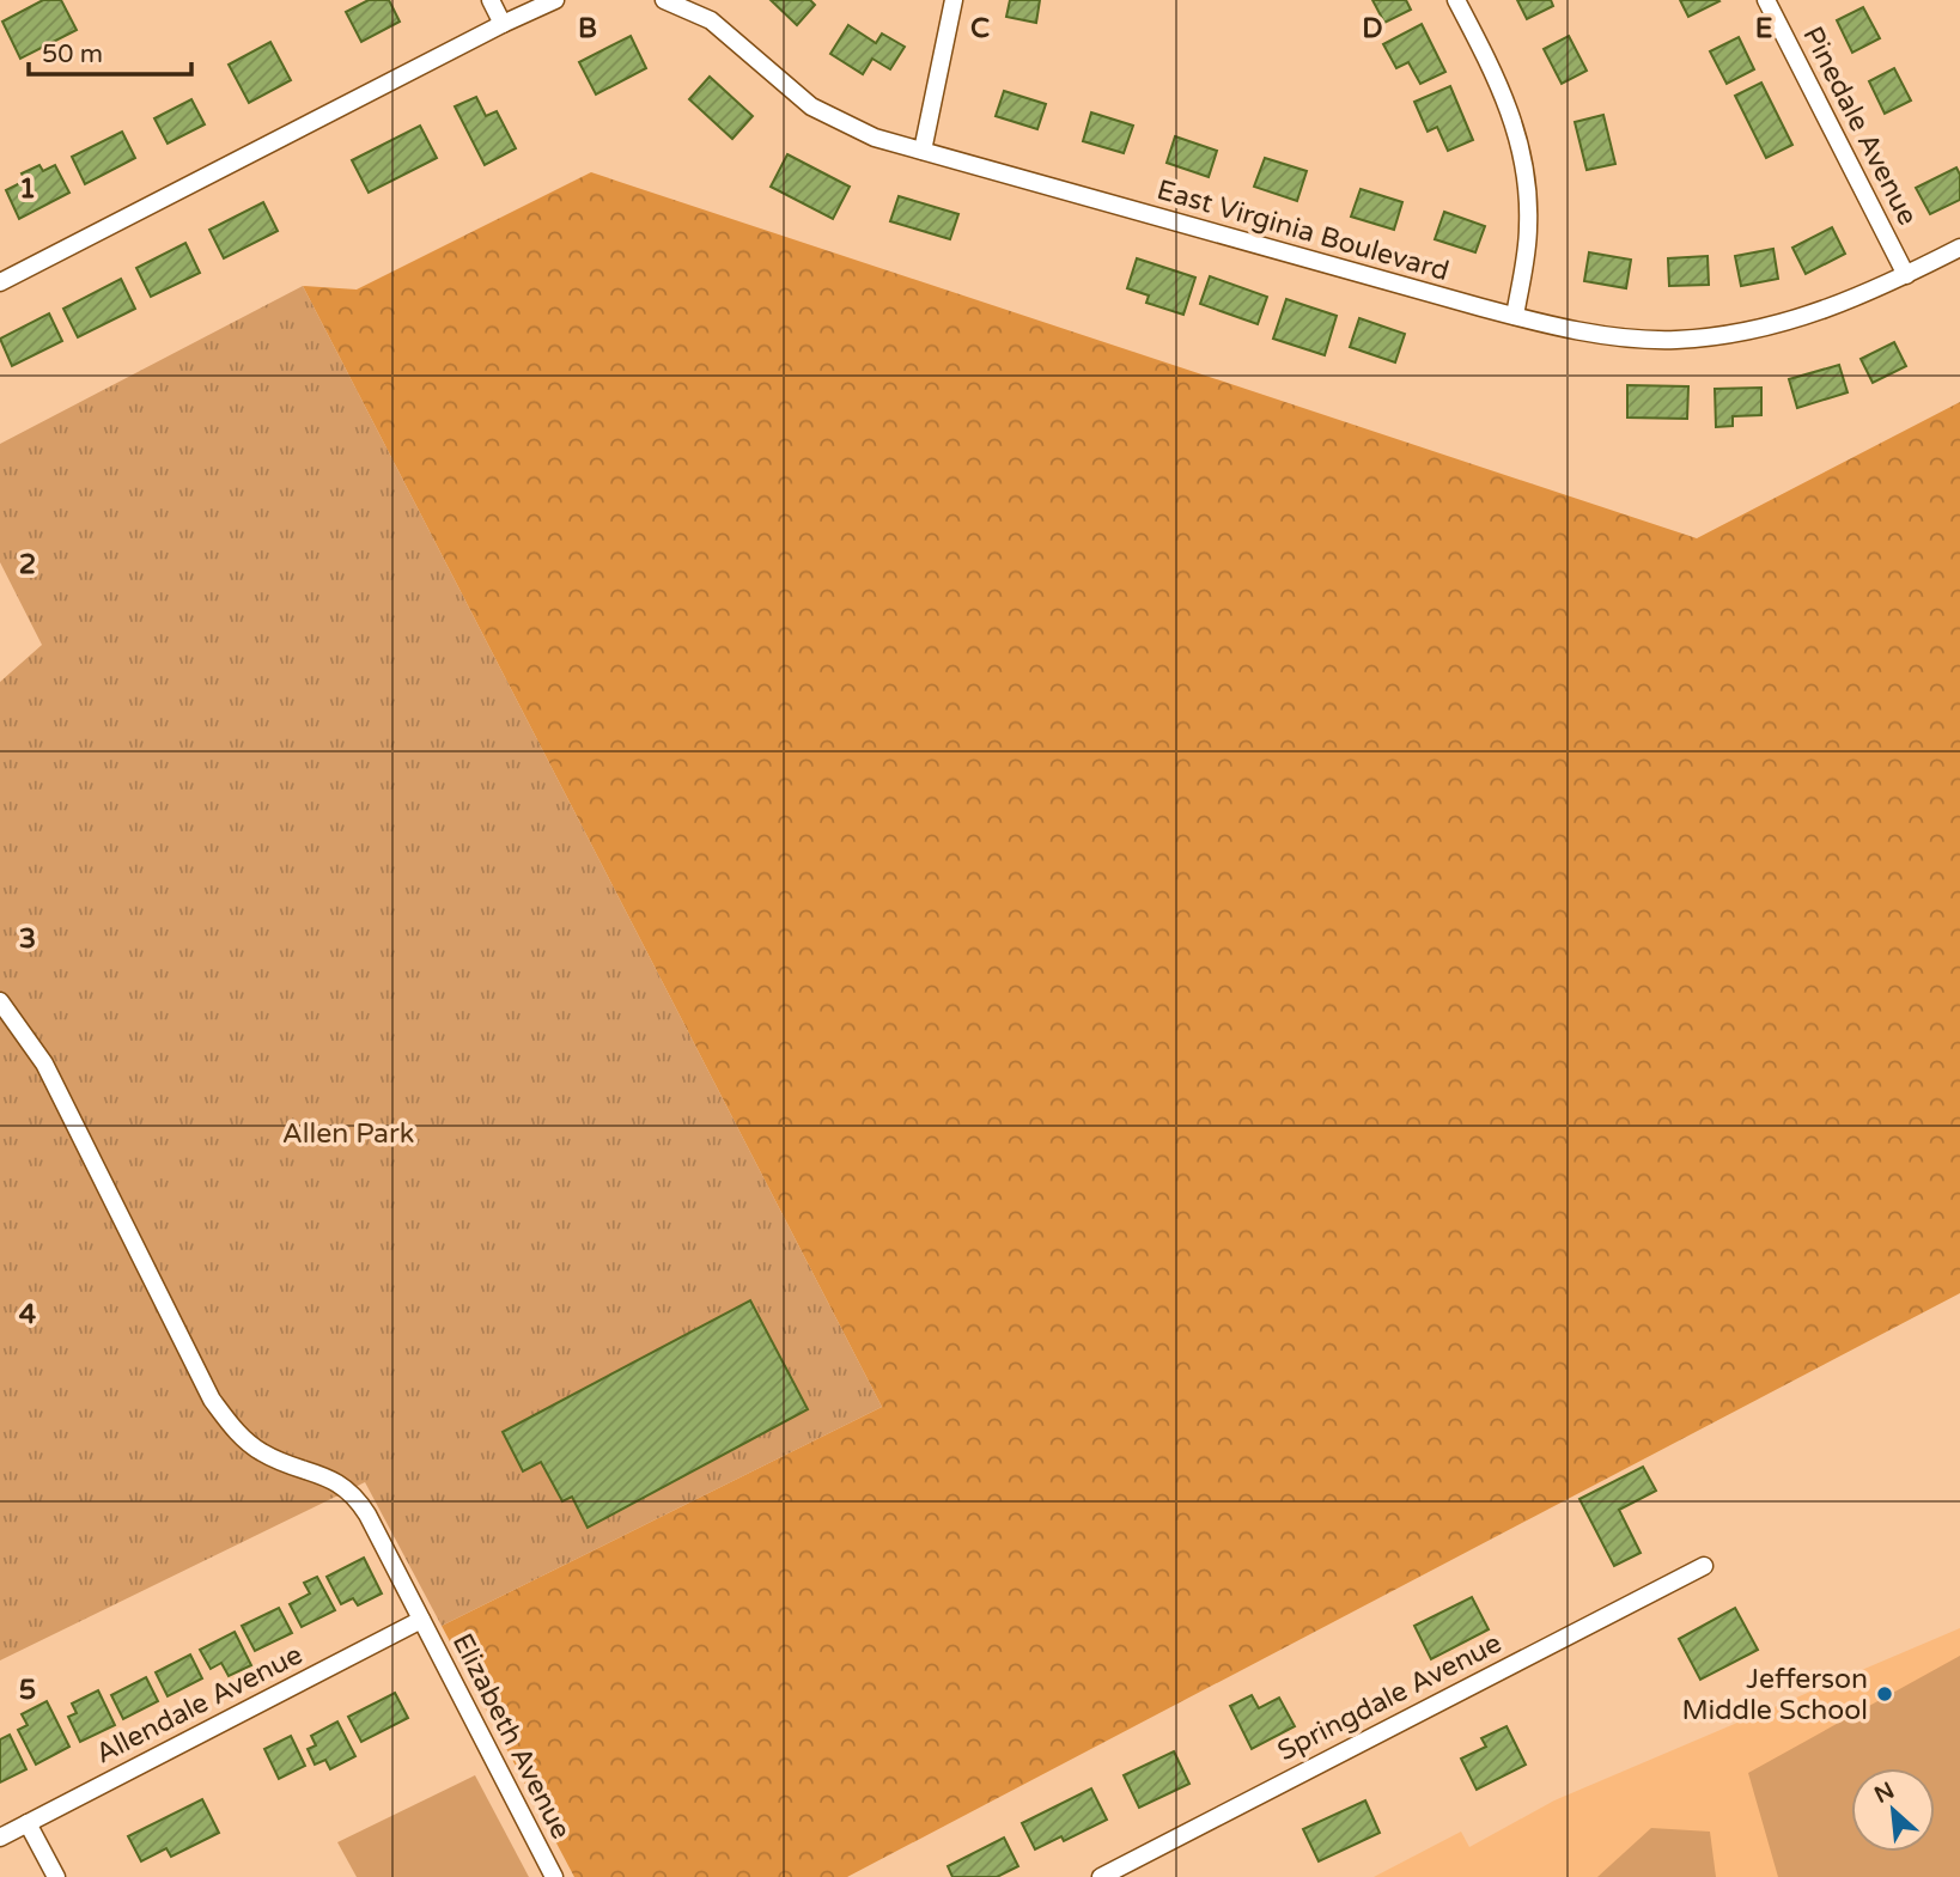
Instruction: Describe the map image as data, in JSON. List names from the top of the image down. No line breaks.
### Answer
{"streets":{"street":["Pinedale Avenue","East Virginia Boulevard","Springdale Avenue","Allendale Avenue","Elizabeth Avenue"]},"crossings":[["Pinedale Avenue","East Virginia Boulevard"],["Allendale Avenue","Elizabeth Avenue"]],"parks":["Allen Park"],"places":["Jefferson Middle School"],"scale_bar":"50 m","north":"top left","grid":{"columns":["B","C","D","E"],"rows":["1","2","3","4","5"]}}
